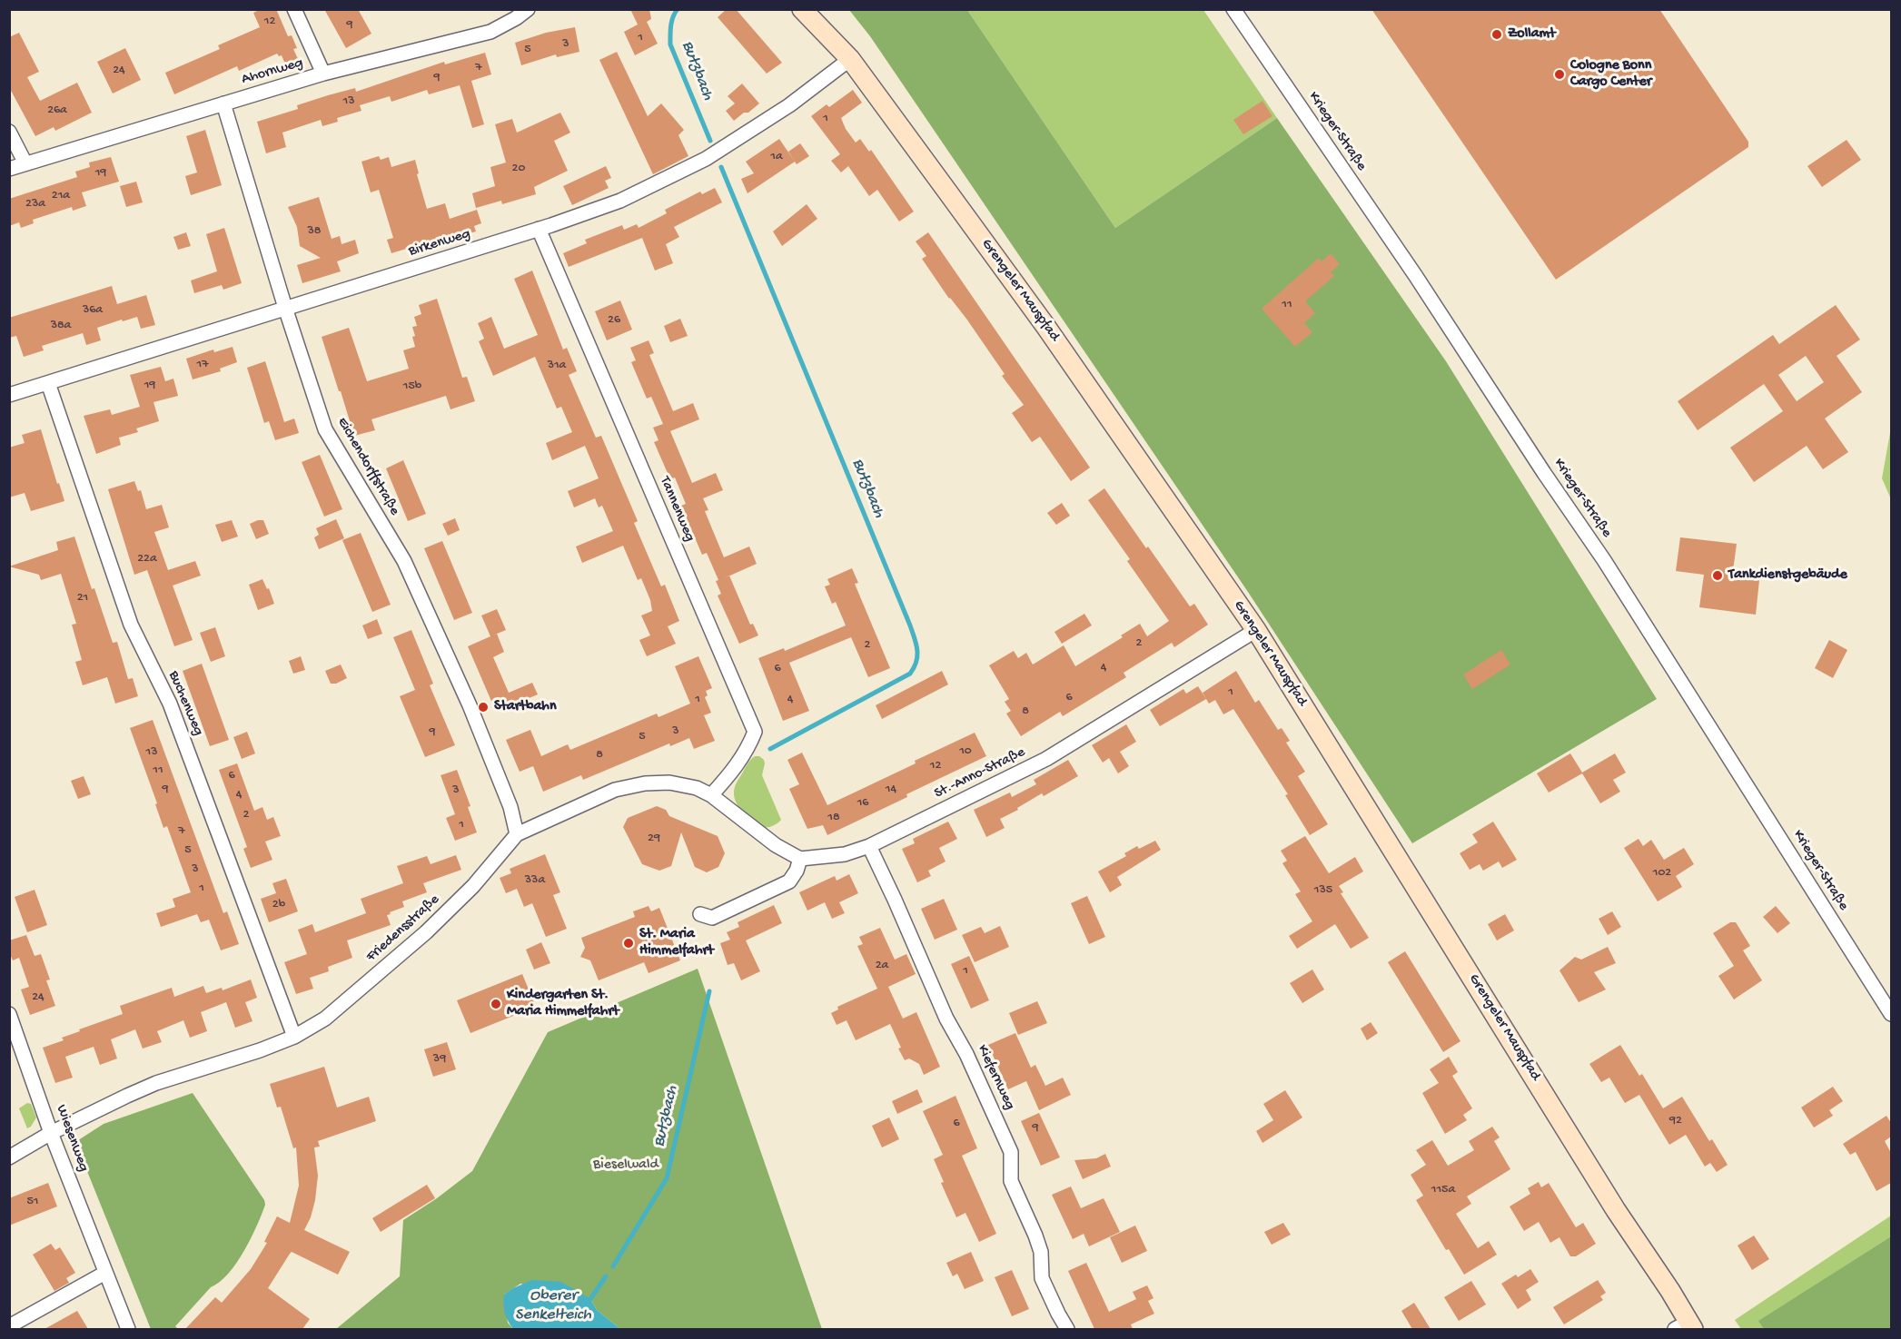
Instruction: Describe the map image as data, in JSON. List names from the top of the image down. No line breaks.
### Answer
{"streets":{"main road":["Grengeler Mauspfad"],"street":["Ahornweg","Krieger-Straße","Birkenweg","Eichendorffstraße","Tannenweg","Buchenweg","St.-Anno-Straße","Friedensstraße","Kiefernweg","Wiesenweg"]},"crossings":[["Ahornweg","Eichendorffstraße"],["Birkenweg","Grengeler Mauspfad"],["Birkenweg","Eichendorffstraße"],["Birkenweg","Tannenweg"],["Birkenweg","Buchenweg"],["Grengeler Mauspfad","St.-Anno-Straße"],["Eichendorffstraße","Friedensstraße"],["Tannenweg","Friedensstraße"],["Buchenweg","Friedensstraße"],["St.-Anno-Straße","Friedensstraße"],["St.-Anno-Straße","Kiefernweg"],["Friedensstraße","Wiesenweg"]],"water":["Butzbach","Oberer Senkelteich"],"parks":["Bieselwald"],"places":["Zollamt","Cologne Bonn Cargo Center","Tankdienstgebäude","Startbahn","St. Maria Himmelfahrt","Kindergarten St. Maria Himmelfahrt"],"house_numbers":["12","9","1","3","5","7","24","9","13","26a","1","1a","20","19","21a","23a","38","11","36a","26","38a","17","31a","19","15b","22a","21","2","2","4","6","1","6","1","4","8","3","9","5","10","13","8","12","11","6","9","14","3","4","16","2","18","1","7","29","5","3","102","33a","1","135","2b","2a","1","24","39","92","6","9","115a","51"]}
